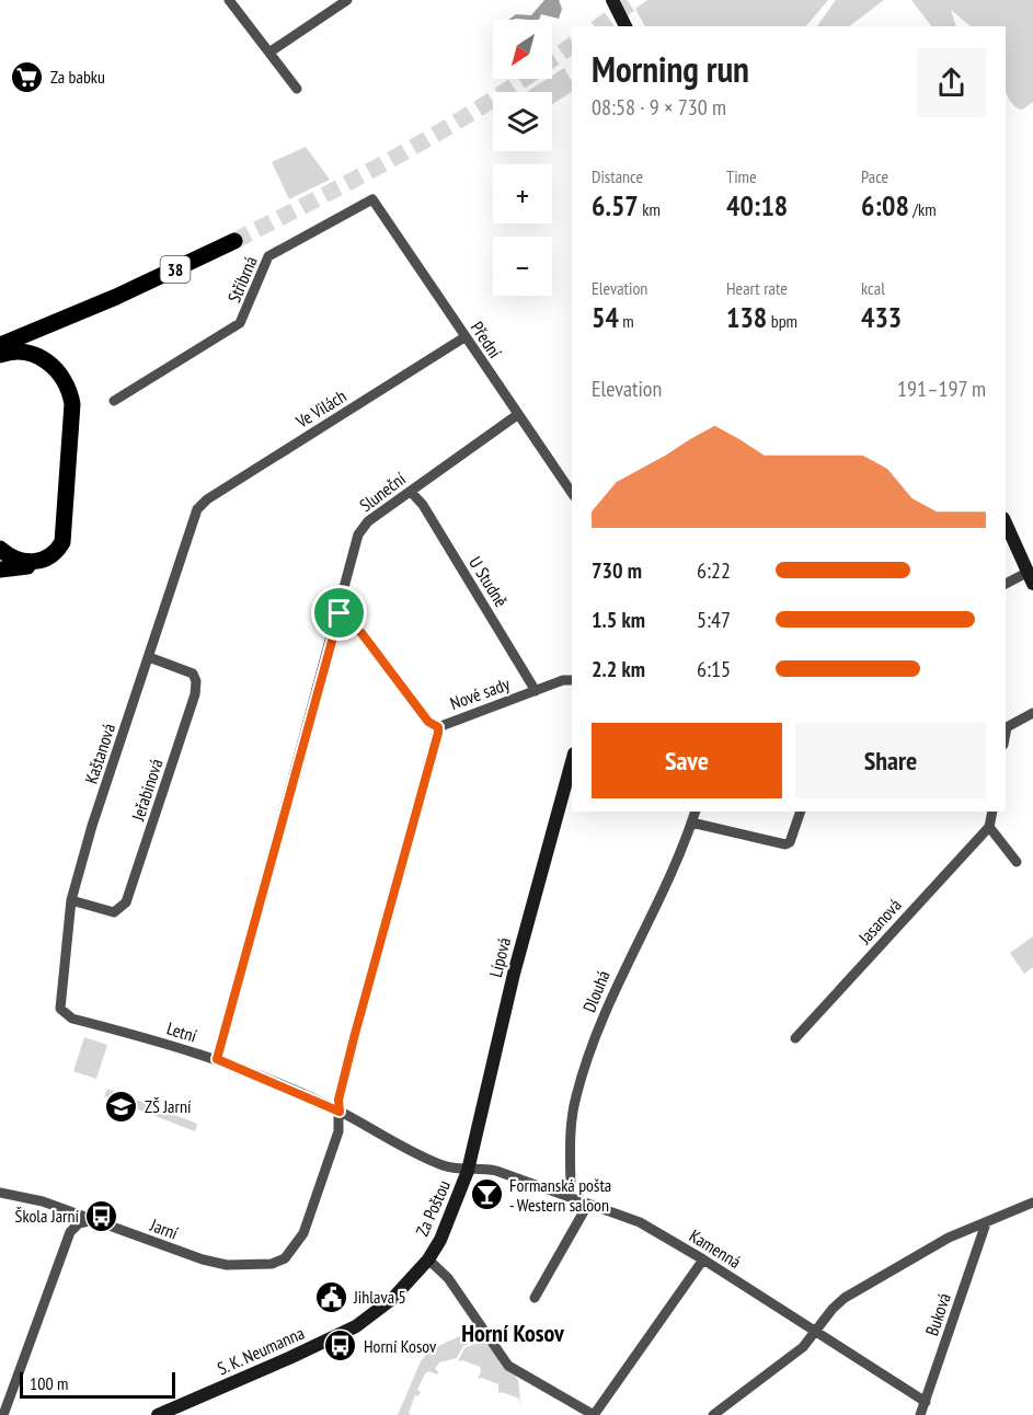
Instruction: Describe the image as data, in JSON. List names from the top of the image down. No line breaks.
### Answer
{"streets":{"main road":["38"],"street":["Stříbrná","Přední","Ve Vilách","Sluneční","U Studně","Nové sady","Kaštanová","Jeřabinová","Jasanová","Lípová","Dlouhá","Letní","Za Poštou","Jarní","Kamenná","Buková","S. K. Neumanna"]},"crossings":[["Stříbrná","Přední"],["Přední","Ve Vilách"],["Přední","Sluneční"],["Ve Vilách","Kaštanová"],["Sluneční","U Studně"],["Sluneční","Letní"],["U Studně","Nové sady"],["Nové sady","Letní"],["Nové sady","Jarní"],["Kaštanová","Jeřabinová"],["Kaštanová","Letní"],["Lípová","Letní"],["Lípová","Za Poštou"],["Lípová","Kamenná"],["Dlouhá","Kamenná"],["Letní","Za Poštou"],["Letní","Jarní"],["Letní","Kamenná"],["Za Poštou","Kamenná"],["Za Poštou","S. K. Neumanna"],["Kamenná","Buková"]],"districts":["Horní Kosov"],"places":{"supermarket":["Za babku"],"school or university":["ZŠ Jarní"],"bar":["Formanská pošta - Western saloon"],"bus stop":["Škola Jarní","Horní Kosov"],"public building":["Jihlava 5"]},"scale_bar":"100 m","north":"bottom left","page":{"map_buttons":["+","−"],"heading":["Morning run","08:58 · 9 × 730 m"],"stats":[["Distance","6.57 km"],["Time","40:18"],["Pace","6:08 /km"],["Elevation","54 m"],["Heart rate","138 bpm"],["kcal","433"]],"chart":["Elevation","191–197 m"],"list":[{"name":"730 m","note":"6:22"},{"name":"1.5 km","note":"5:47"},{"name":"2.2 km","note":"6:15"}],"buttons":["Save","Share"],"scale":"100 m"}}
